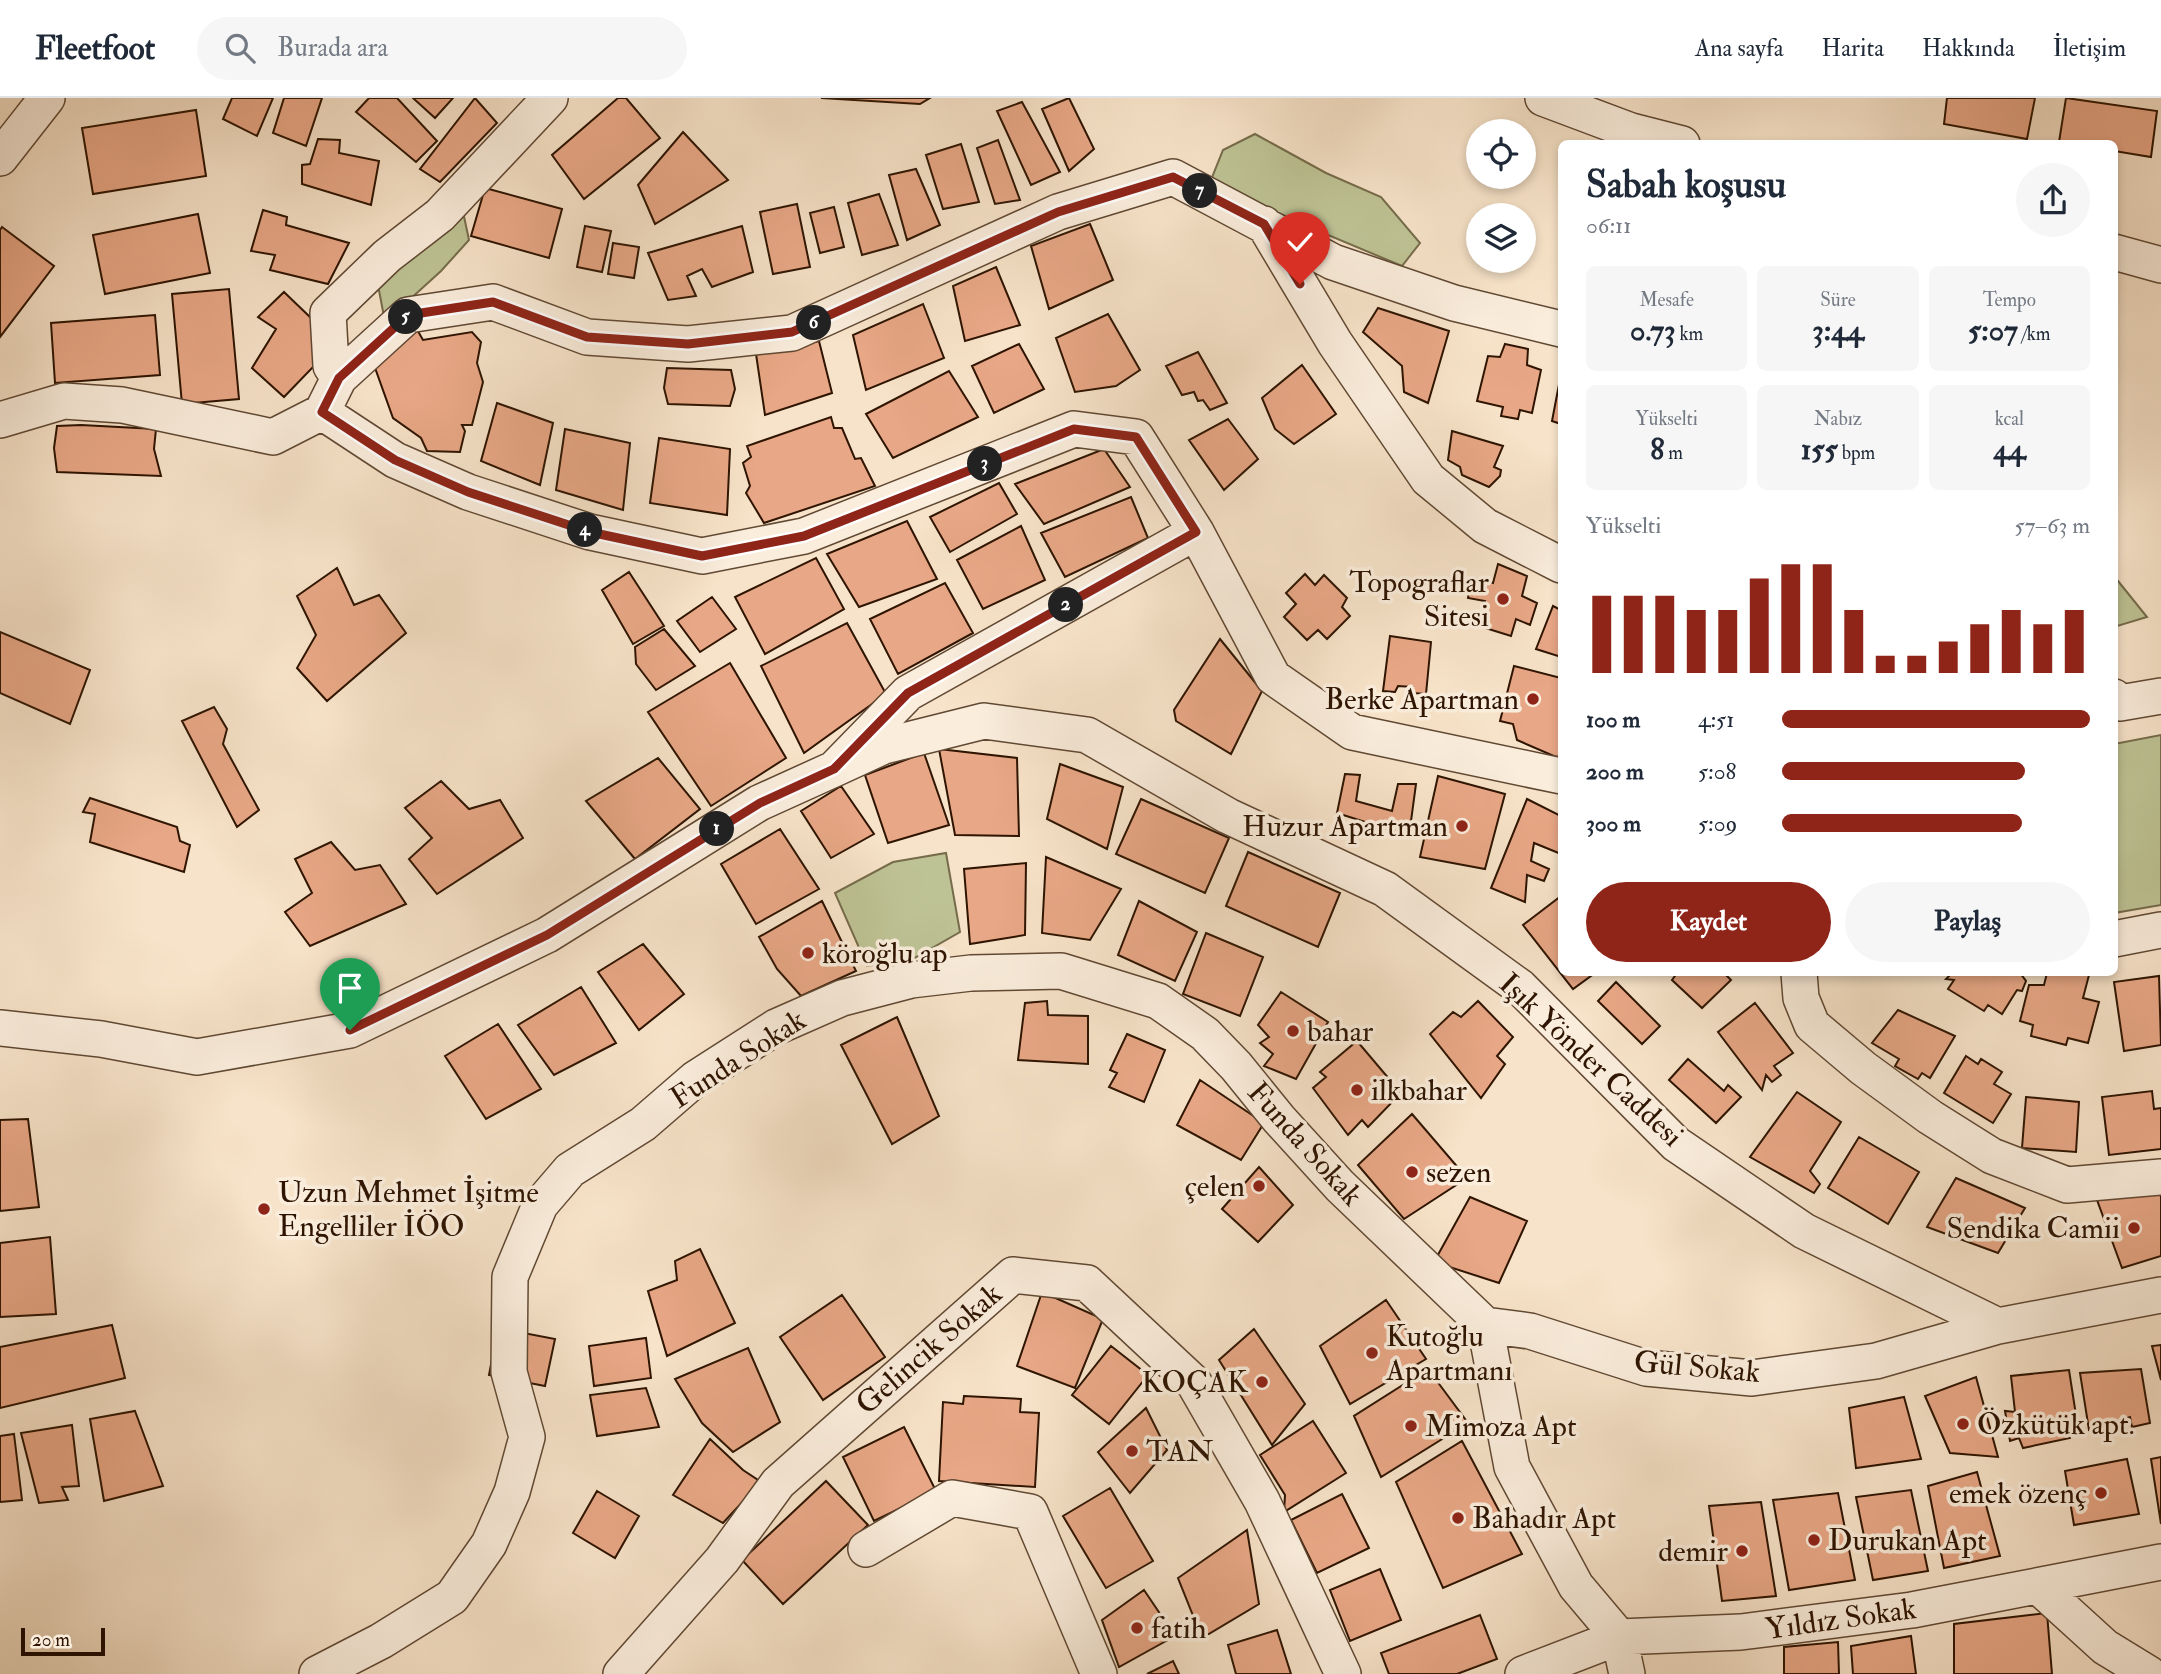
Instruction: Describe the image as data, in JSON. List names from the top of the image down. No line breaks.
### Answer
{"streets":{"street":["Funda Sokak","Işık Yönder Caddesi","Gelincik Sokak","Gül Sokak","Yıldız Sokak"]},"crossings":[["Funda Sokak","Gül Sokak"],["Işık Yönder Caddesi","Gül Sokak"]],"places":["Topograflar Sitesi","Berke Apartman","Huzur Apartman","köroğlu ap","bahar","ilkbahar","sezen","çelen","Uzun Mehmet İşitme Engelliler İÖO","Sendika Camii","Kutoğlu Apartmanı","KOÇAK","Özkütük apt.","Mimoza Apt","TAN","emek özenç","Bahadır Apt","Durukan Apt","demir","fatih"],"scale_bar":"20 m","page":{"header":"Fleetfoot","search":"Burada ara","nav":["Ana sayfa","Harita","Hakkında","İletişim"],"heading":["Sabah koşusu","06:11"],"pins":["7","5","6","3","4","2","1"],"stats":[["Mesafe","0.73 km"],["Süre","3:44"],["Tempo","5:07 /km"],["Yükselti","8 m"],["Nabız","155 bpm"],["kcal","44"]],"chart":["Yükselti","57–63 m"],"list":[{"name":"100 m","note":"4:51"},{"name":"200 m","note":"5:08"},{"name":"300 m","note":"5:09"}],"buttons":["Kaydet","Paylaş"],"scale":"20 m"}}
